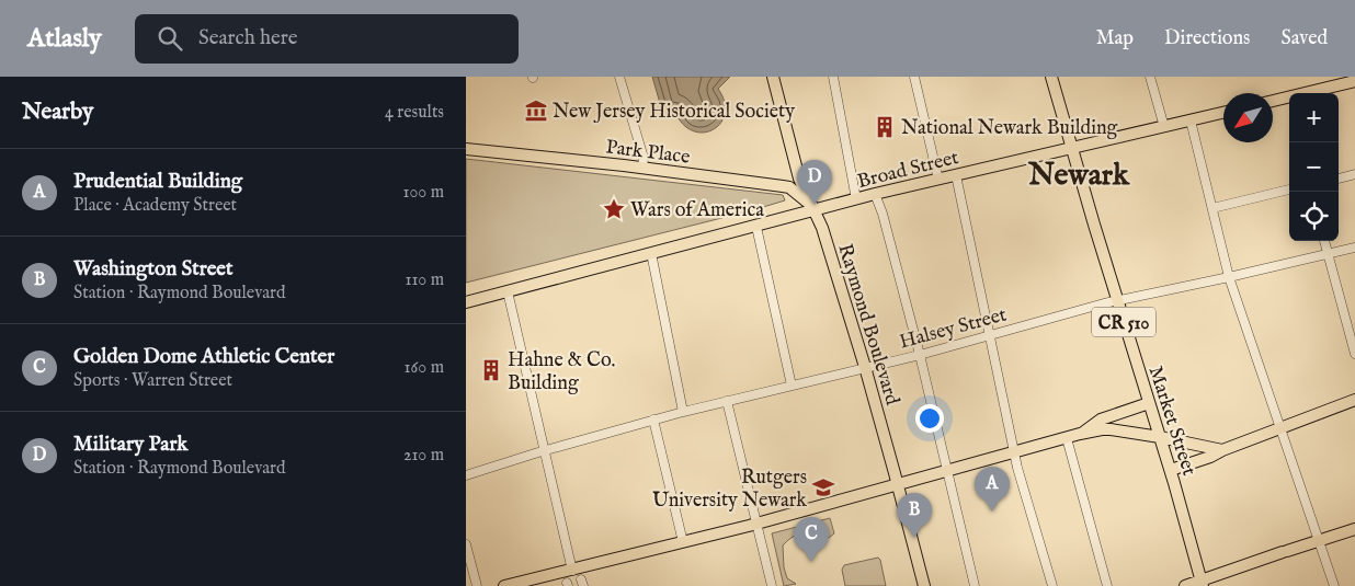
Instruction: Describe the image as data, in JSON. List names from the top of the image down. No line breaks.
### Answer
{"streets":{"main road":["Park Place","Broad Street","CR 510","Raymond Boulevard","Market Street"],"street":["Halsey Street"]},"crossings":[["Park Place","Broad Street"],["Park Place","Raymond Boulevard"],["Broad Street","Raymond Boulevard"],["Broad Street","Market Street"],["Raymond Boulevard","Halsey Street"],["Halsey Street","Market Street"]],"districts":["Newark"],"places":{"museum":["New Jersey Historical Society"],"building":["National Newark Building","Hahne & Co. Building"],"place":["Wars of America"],"school or university":["Rutgers University Newark"]},"north":"bottom left","page":{"header":"Atlasly","search":"Search here","nav":["Map","Directions","Saved"],"heading":["Nearby","4 results"],"map_buttons":["+","−"],"list":[{"mark":"A","name":"Prudential Building","note":"Place · Academy Street","value":"100 m"},{"mark":"B","name":"Washington Street","note":"Station · Raymond Boulevard","value":"110 m"},{"mark":"C","name":"Golden Dome Athletic Center","note":"Sports · Warren Street","value":"160 m"},{"mark":"D","name":"Military Park","note":"Station · Raymond Boulevard","value":"210 m"}],"pins":["D","A","B","C"]}}
